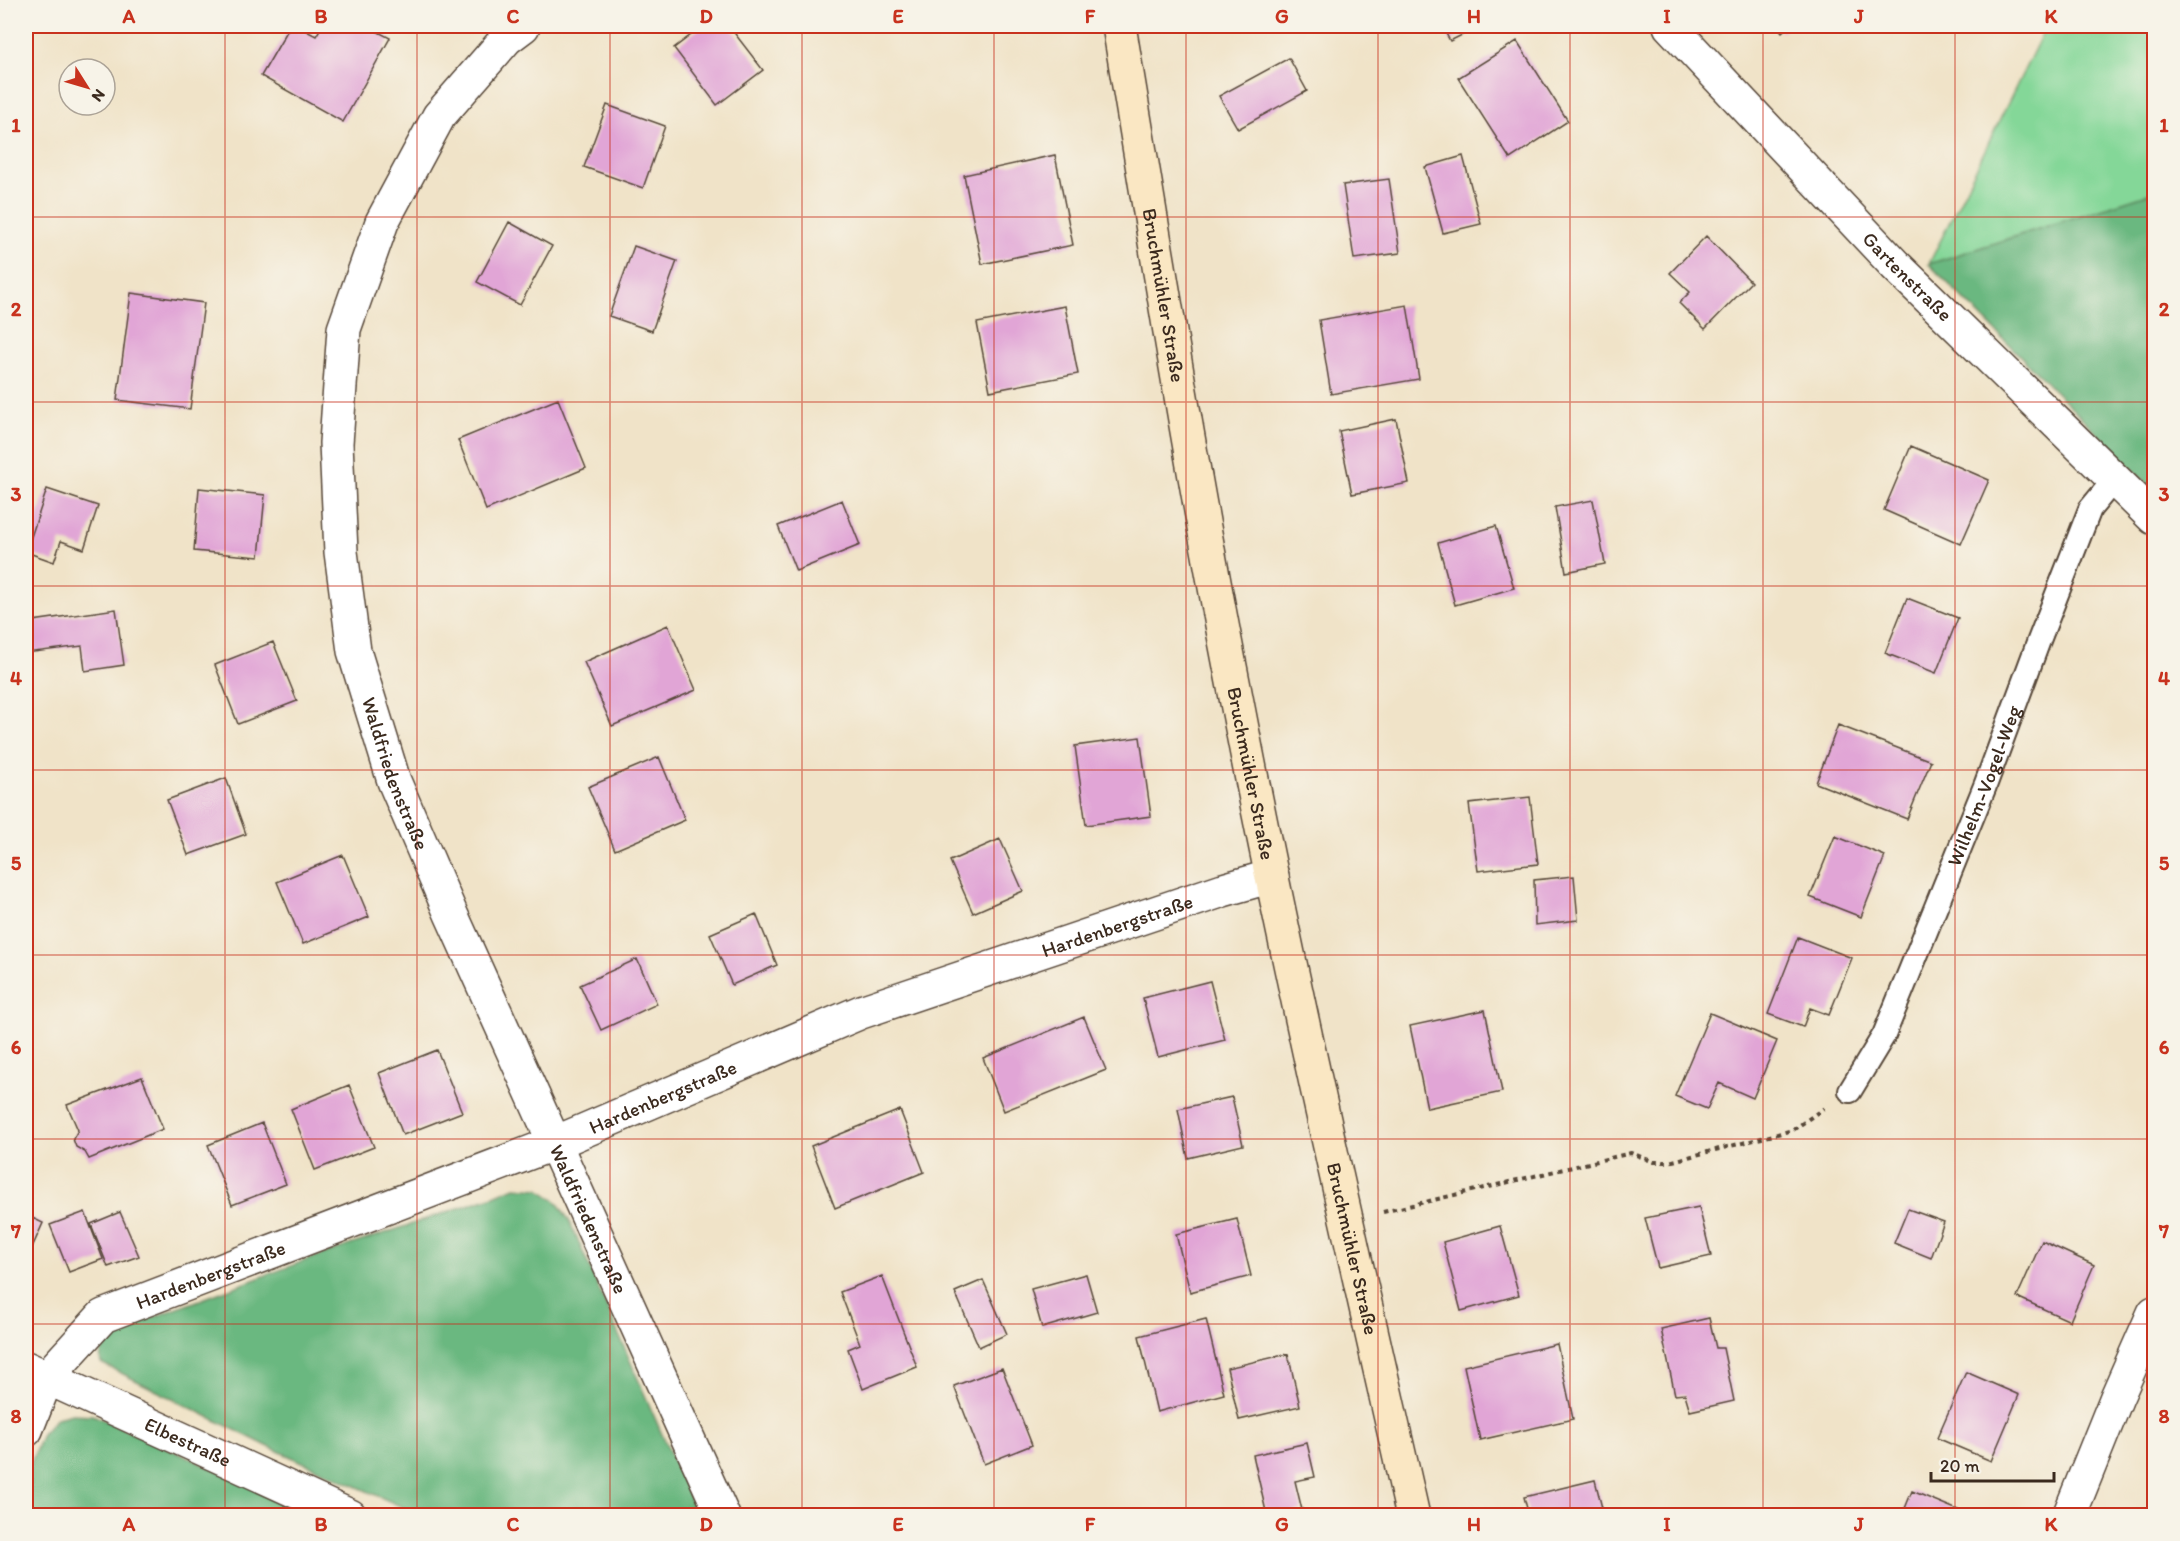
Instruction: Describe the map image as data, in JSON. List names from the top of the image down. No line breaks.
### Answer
{"streets":{"street":["Gartenstraße","Bruchmühler Straße","Waldfriedenstraße","Hardenbergstraße","Elbestraße"],"lane":["Wilhelm-Vogel-Weg"]},"crossings":[["Gartenstraße","Wilhelm-Vogel-Weg"],["Bruchmühler Straße","Hardenbergstraße"],["Waldfriedenstraße","Hardenbergstraße"],["Hardenbergstraße","Elbestraße"]],"scale_bar":"20 m","north":"bottom right","grid":{"columns":["A","B","C","D","E","F","G","H","I","J","K"],"rows":["1","2","3","4","5","6","7","8"]}}
